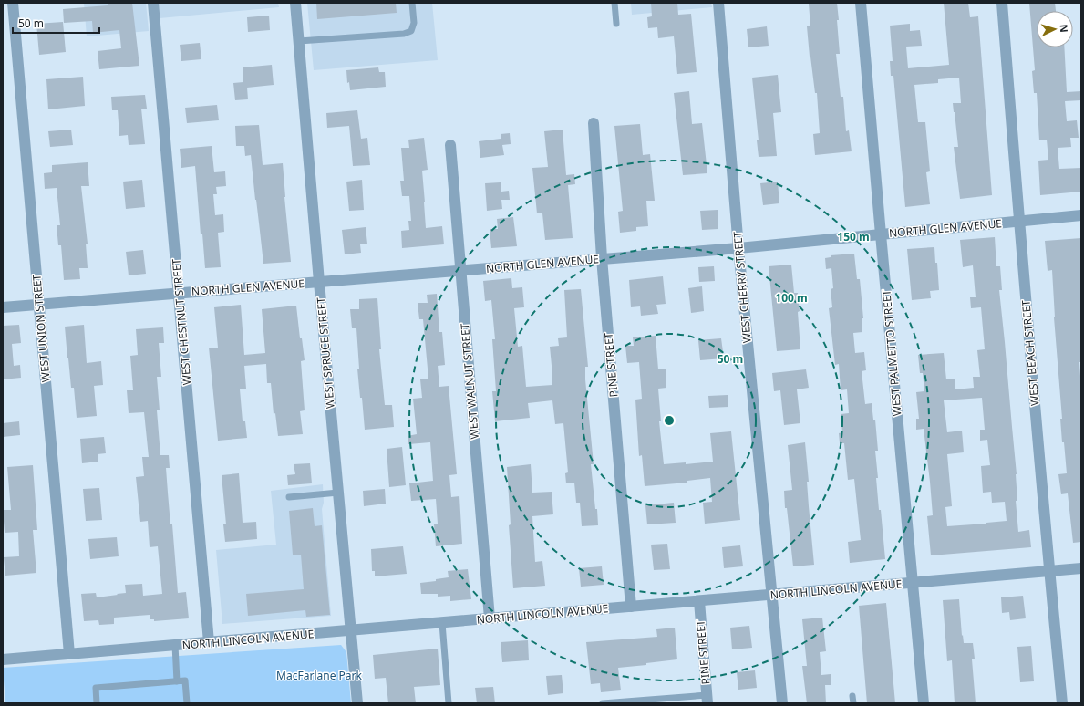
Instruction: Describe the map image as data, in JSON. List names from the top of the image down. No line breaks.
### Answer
{"streets":{"street":["NORTH GLEN AVENUE","WEST CHERRY STREET","WEST CHESTNUT STREET","WEST UNION STREET","WEST SPRUCE STREET","WEST PALMETTO STREET","WEST BEACH STREET","PINE STREET","WEST WALNUT STREET","NORTH LINCOLN AVENUE"]},"crossings":[["NORTH GLEN AVENUE","WEST CHERRY STREET"],["NORTH GLEN AVENUE","WEST CHESTNUT STREET"],["NORTH GLEN AVENUE","WEST UNION STREET"],["NORTH GLEN AVENUE","WEST SPRUCE STREET"],["NORTH GLEN AVENUE","WEST PALMETTO STREET"],["NORTH GLEN AVENUE","WEST BEACH STREET"],["NORTH GLEN AVENUE","PINE STREET"],["NORTH GLEN AVENUE","WEST WALNUT STREET"],["WEST CHERRY STREET","NORTH LINCOLN AVENUE"],["WEST CHESTNUT STREET","NORTH LINCOLN AVENUE"],["WEST UNION STREET","NORTH LINCOLN AVENUE"],["WEST SPRUCE STREET","NORTH LINCOLN AVENUE"],["WEST PALMETTO STREET","NORTH LINCOLN AVENUE"],["WEST BEACH STREET","NORTH LINCOLN AVENUE"],["PINE STREET","NORTH LINCOLN AVENUE"],["WEST WALNUT STREET","NORTH LINCOLN AVENUE"]],"parks":["MacFarlane Park"],"scale_bar":"50 m","north":"right","rings":["150 m","100 m","50 m"]}
